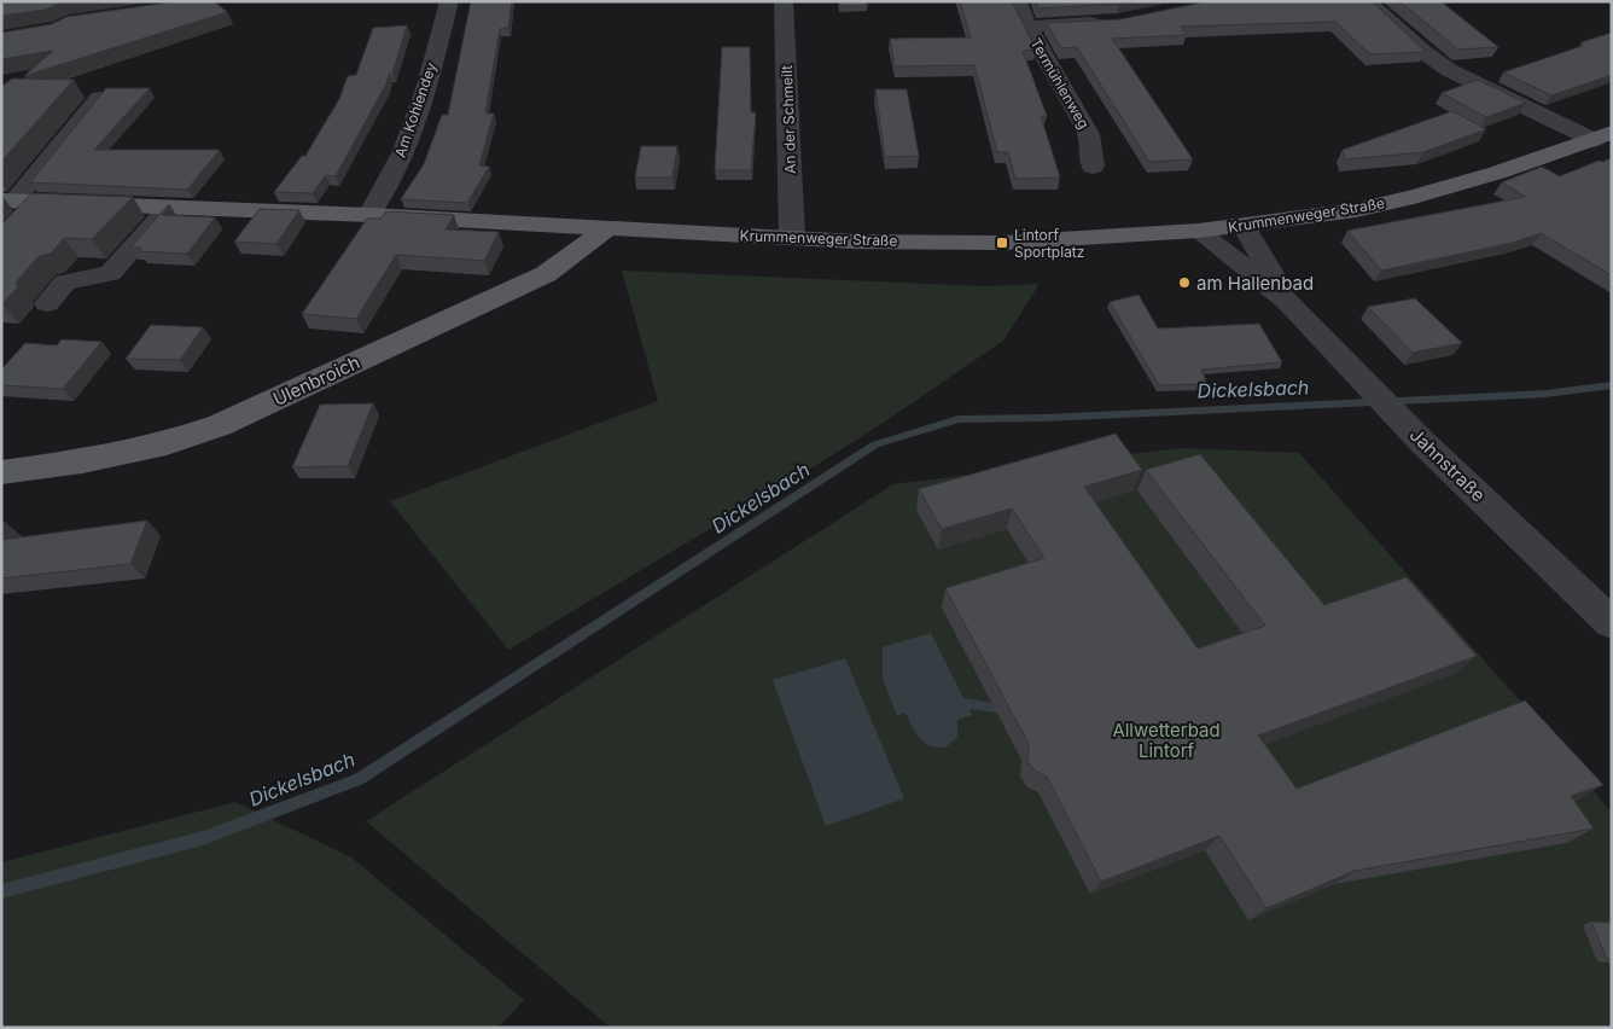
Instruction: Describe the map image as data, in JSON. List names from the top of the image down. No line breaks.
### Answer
{"streets":{"main road":["Krummenweger Straße","Ulenbroich"],"street":["Termühlenweg","Am Kohlendey","An der Schmeilt","Jahnstraße"]},"crossings":[["Am Kohlendey","Krummenweger Straße"],["An der Schmeilt","Krummenweger Straße"],["Krummenweger Straße","Ulenbroich"],["Krummenweger Straße","Jahnstraße"]],"water":["Dickelsbach"],"parks":["Allwetterbad Lintorf"],"places":{"transit":["Lintorf Sportplatz"],"other":["am Hallenbad"]}}
